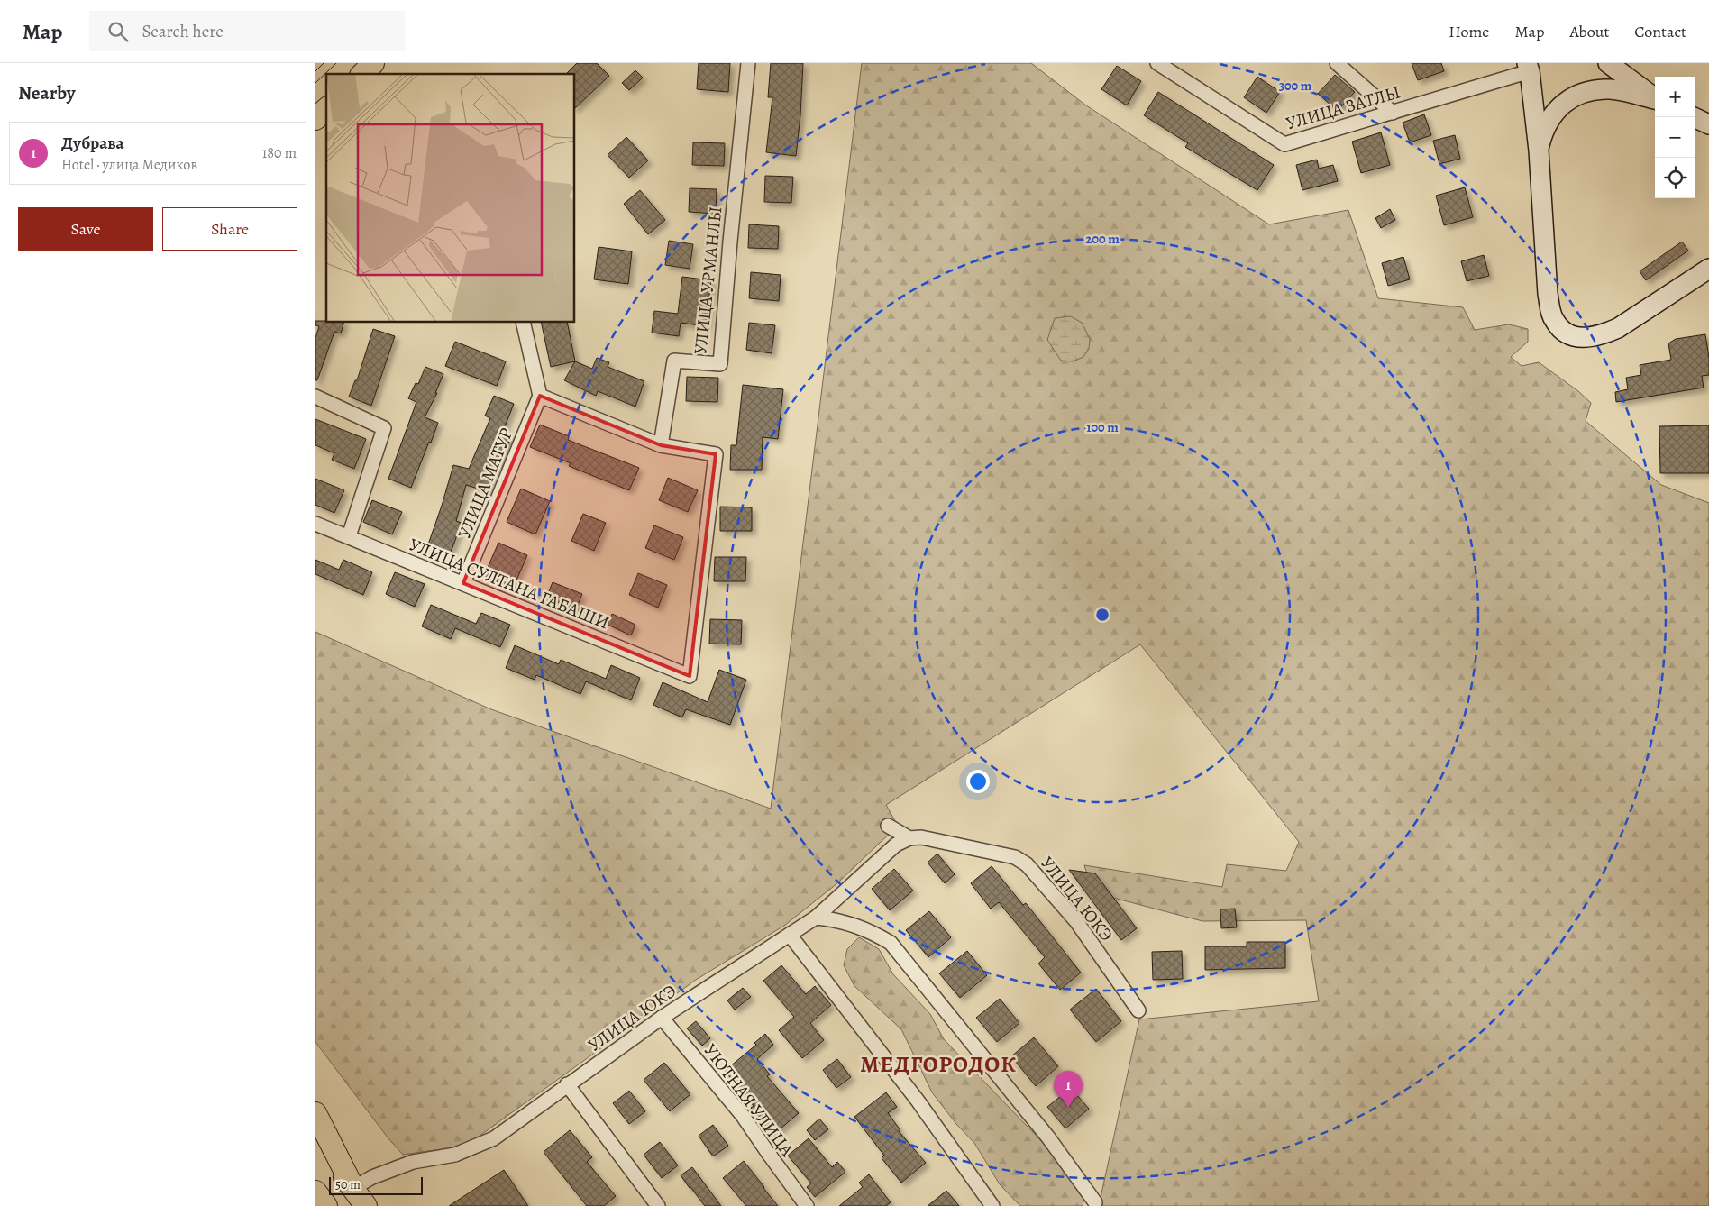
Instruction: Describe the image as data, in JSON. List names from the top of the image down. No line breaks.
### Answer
{"streets":{"street":["УЛИЦА ЗАТЛЫ","УЛИЦА УРМАНЛЫ","УЛИЦА МАТУР","УЛИЦА СУЛТАНА ГАБАШИ","УЛИЦА ЮКЭ","УЮТНАЯ УЛИЦА"]},"crossings":[["УЛИЦА УРМАНЛЫ","УЛИЦА СУЛТАНА ГАБАШИ"],["УЛИЦА МАТУР","УЛИЦА СУЛТАНА ГАБАШИ"],["УЛИЦА ЮКЭ","УЮТНАЯ УЛИЦА"]],"districts":["МЕДГОРОДОК"],"scale_bar":"50 m","page":{"header":"Map","search":"Search here","nav":["Home","Map","About","Contact"],"heading":"Nearby","map_buttons":["+","−"],"list":[{"mark":"1","name":"Дубрава","note":"Hotel · улица Медиков","value":"180 m"}],"buttons":["Save","Share"],"pins":"1","scale":"50 m"},"rings":["300 m","200 m","100 m"]}
